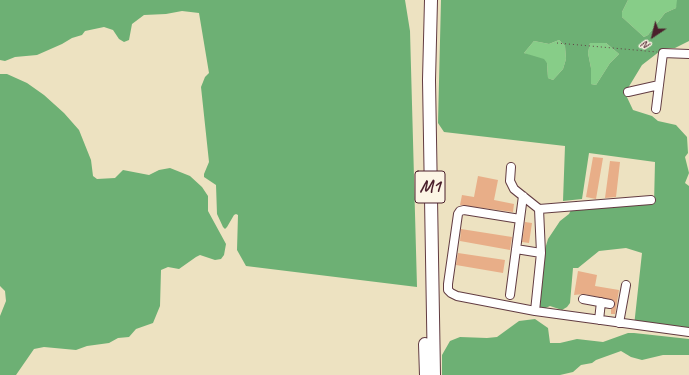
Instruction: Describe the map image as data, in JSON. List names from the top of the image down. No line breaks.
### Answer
{"streets":{"highway":["M1"]},"north":"bottom left"}
